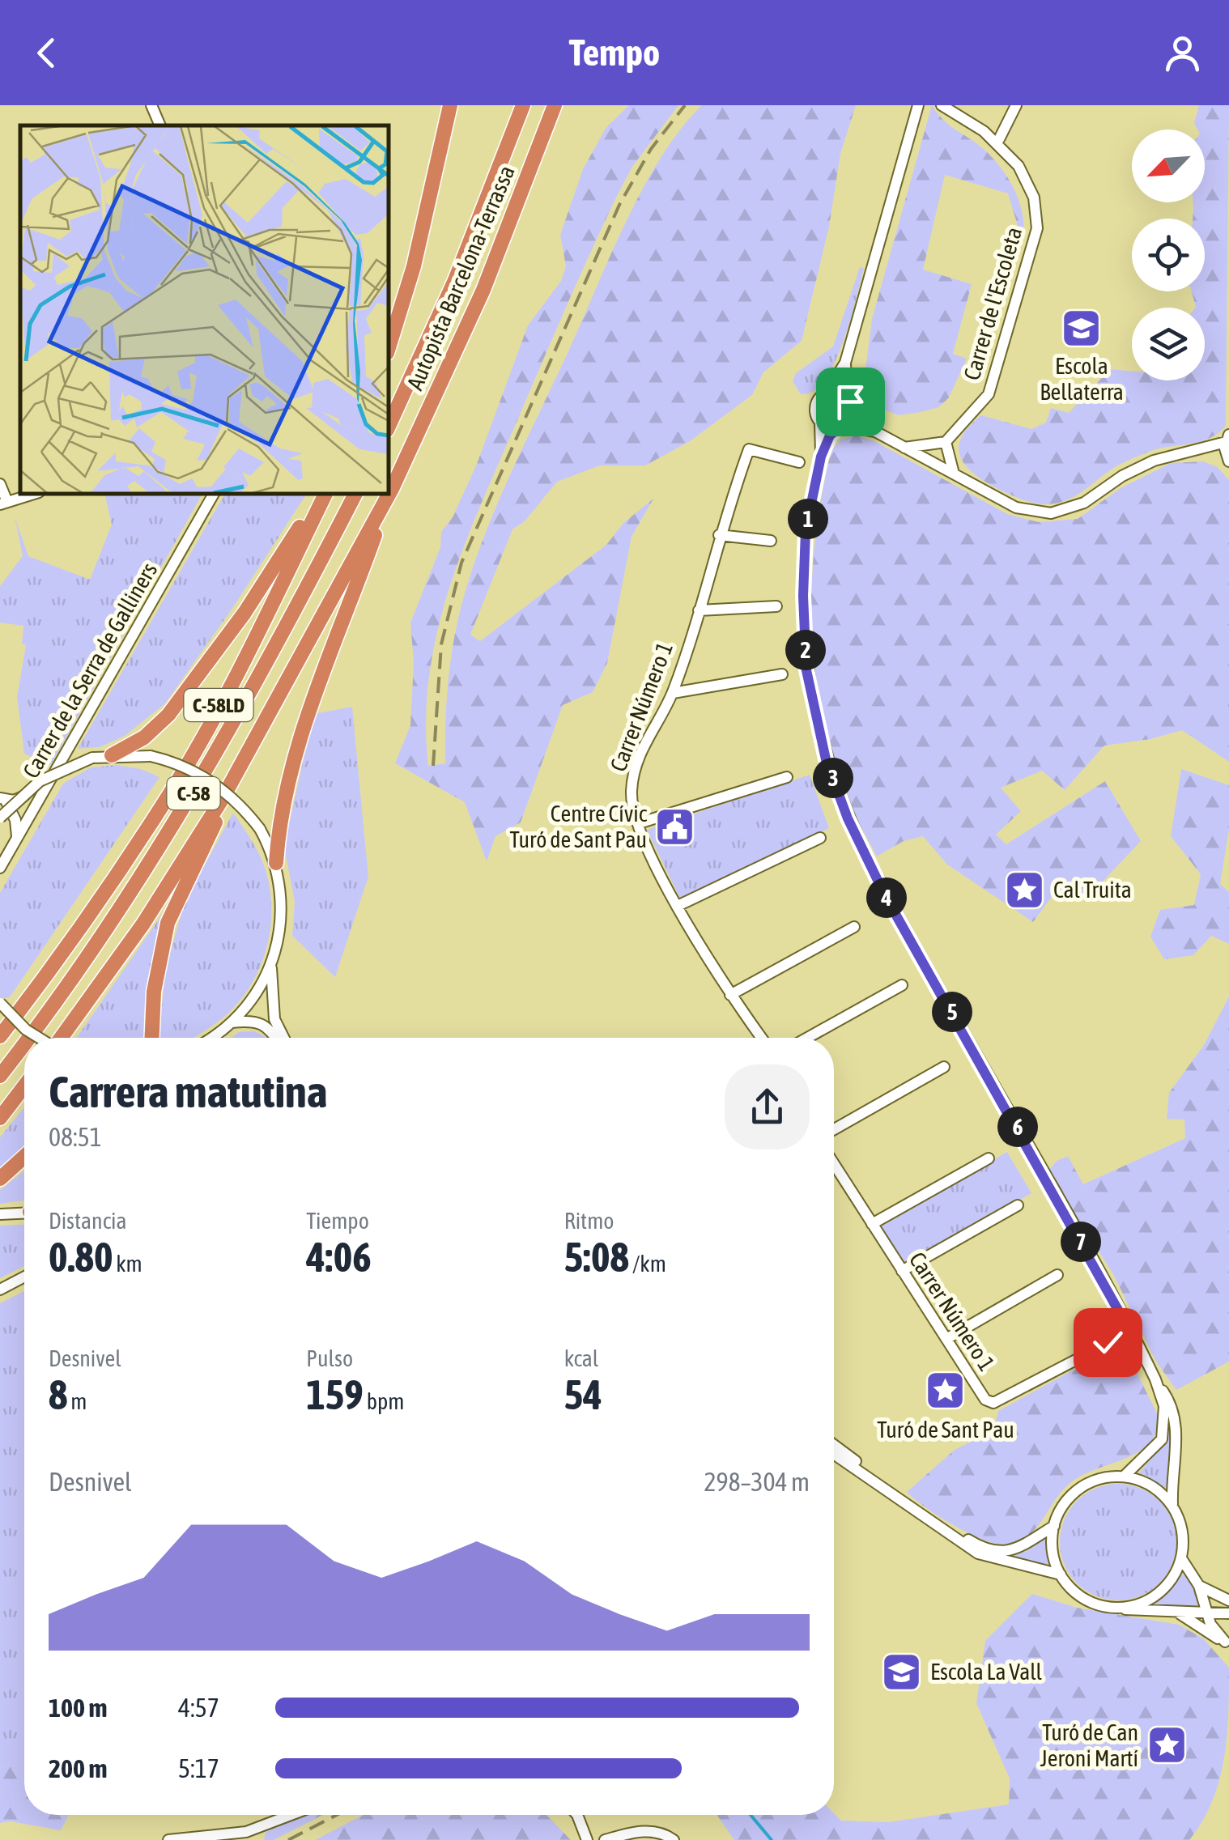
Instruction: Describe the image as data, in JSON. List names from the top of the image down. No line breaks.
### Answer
{"streets":{"highway":["Autopista Barcelona-Terrassa","C-58LD","C-58"],"street":["Carrer de l'Escoleta","Carrer de la Serra de Galliners","Carrer Número 1"]},"places":{"school or university":["Escola Bellaterra","Escola La Vall"],"public building":["Centre Cívic Turó de Sant Pau"],"place":["Cal Truita","Turó de Sant Pau","Turó de Can Jeroni Martí"]},"north":"bottom left","page":{"header":"Tempo","pins":["1","2","3","4","5","6","7"],"heading":["Carrera matutina","08:51"],"stats":[["Distancia","0.80 km"],["Tiempo","4:06"],["Ritmo","5:08 /km"],["Desnivel","8 m"],["Pulso","159 bpm"],["kcal","54"]],"chart":["Desnivel","298–304 m"],"list":[{"name":"100 m","note":"4:57"},{"name":"200 m","note":"5:17"}]}}
